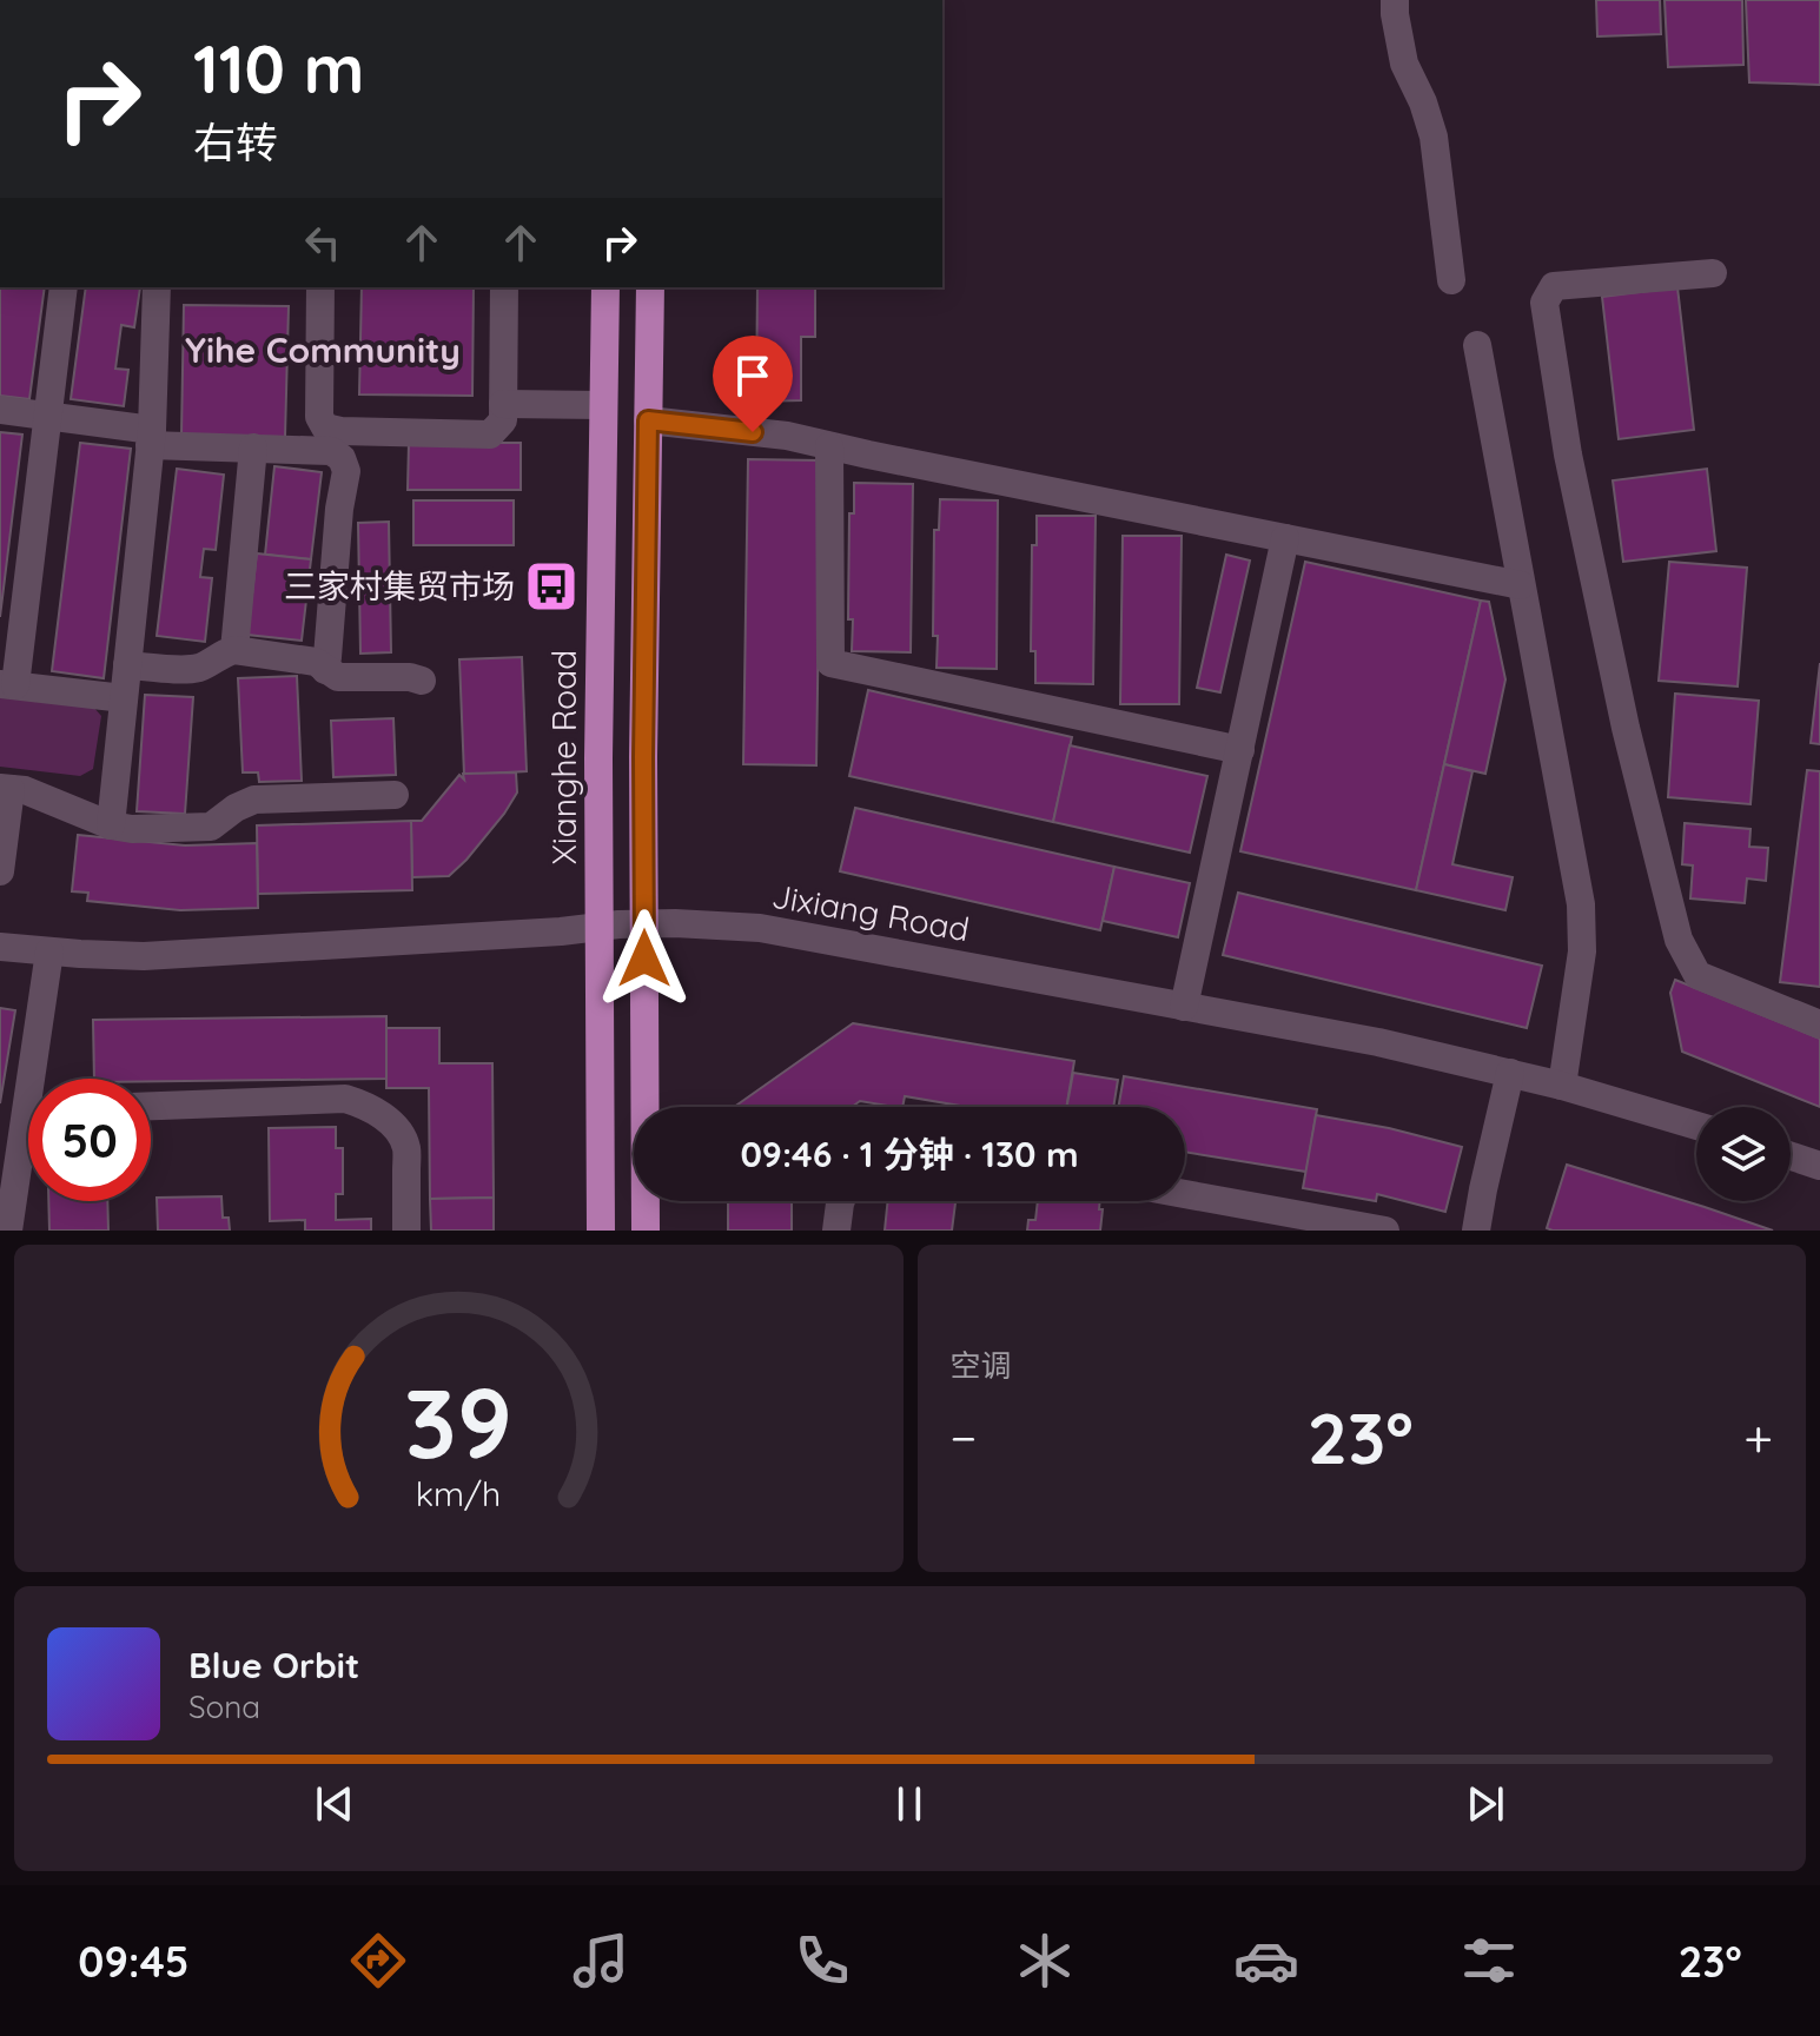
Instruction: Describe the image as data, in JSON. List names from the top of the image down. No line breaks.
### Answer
{"streets":{"main road":["Xianghe Road"],"street":["Jixiang Road"]},"crossings":[["Xianghe Road","Jixiang Road"]],"districts":["Yihe Community"],"places":{"bus stop":["三家村集贸市场"]},"page":{"turn":["110 m","右转"],"limit":"50","trip":"09:46 · 1 分钟 · 130 m","tile":"空调","heat":["−","23°","+"],"song":["Blue Orbit","Sona"],"tabs":["09:45","23°"],"gauge":["39","km/h"]}}
